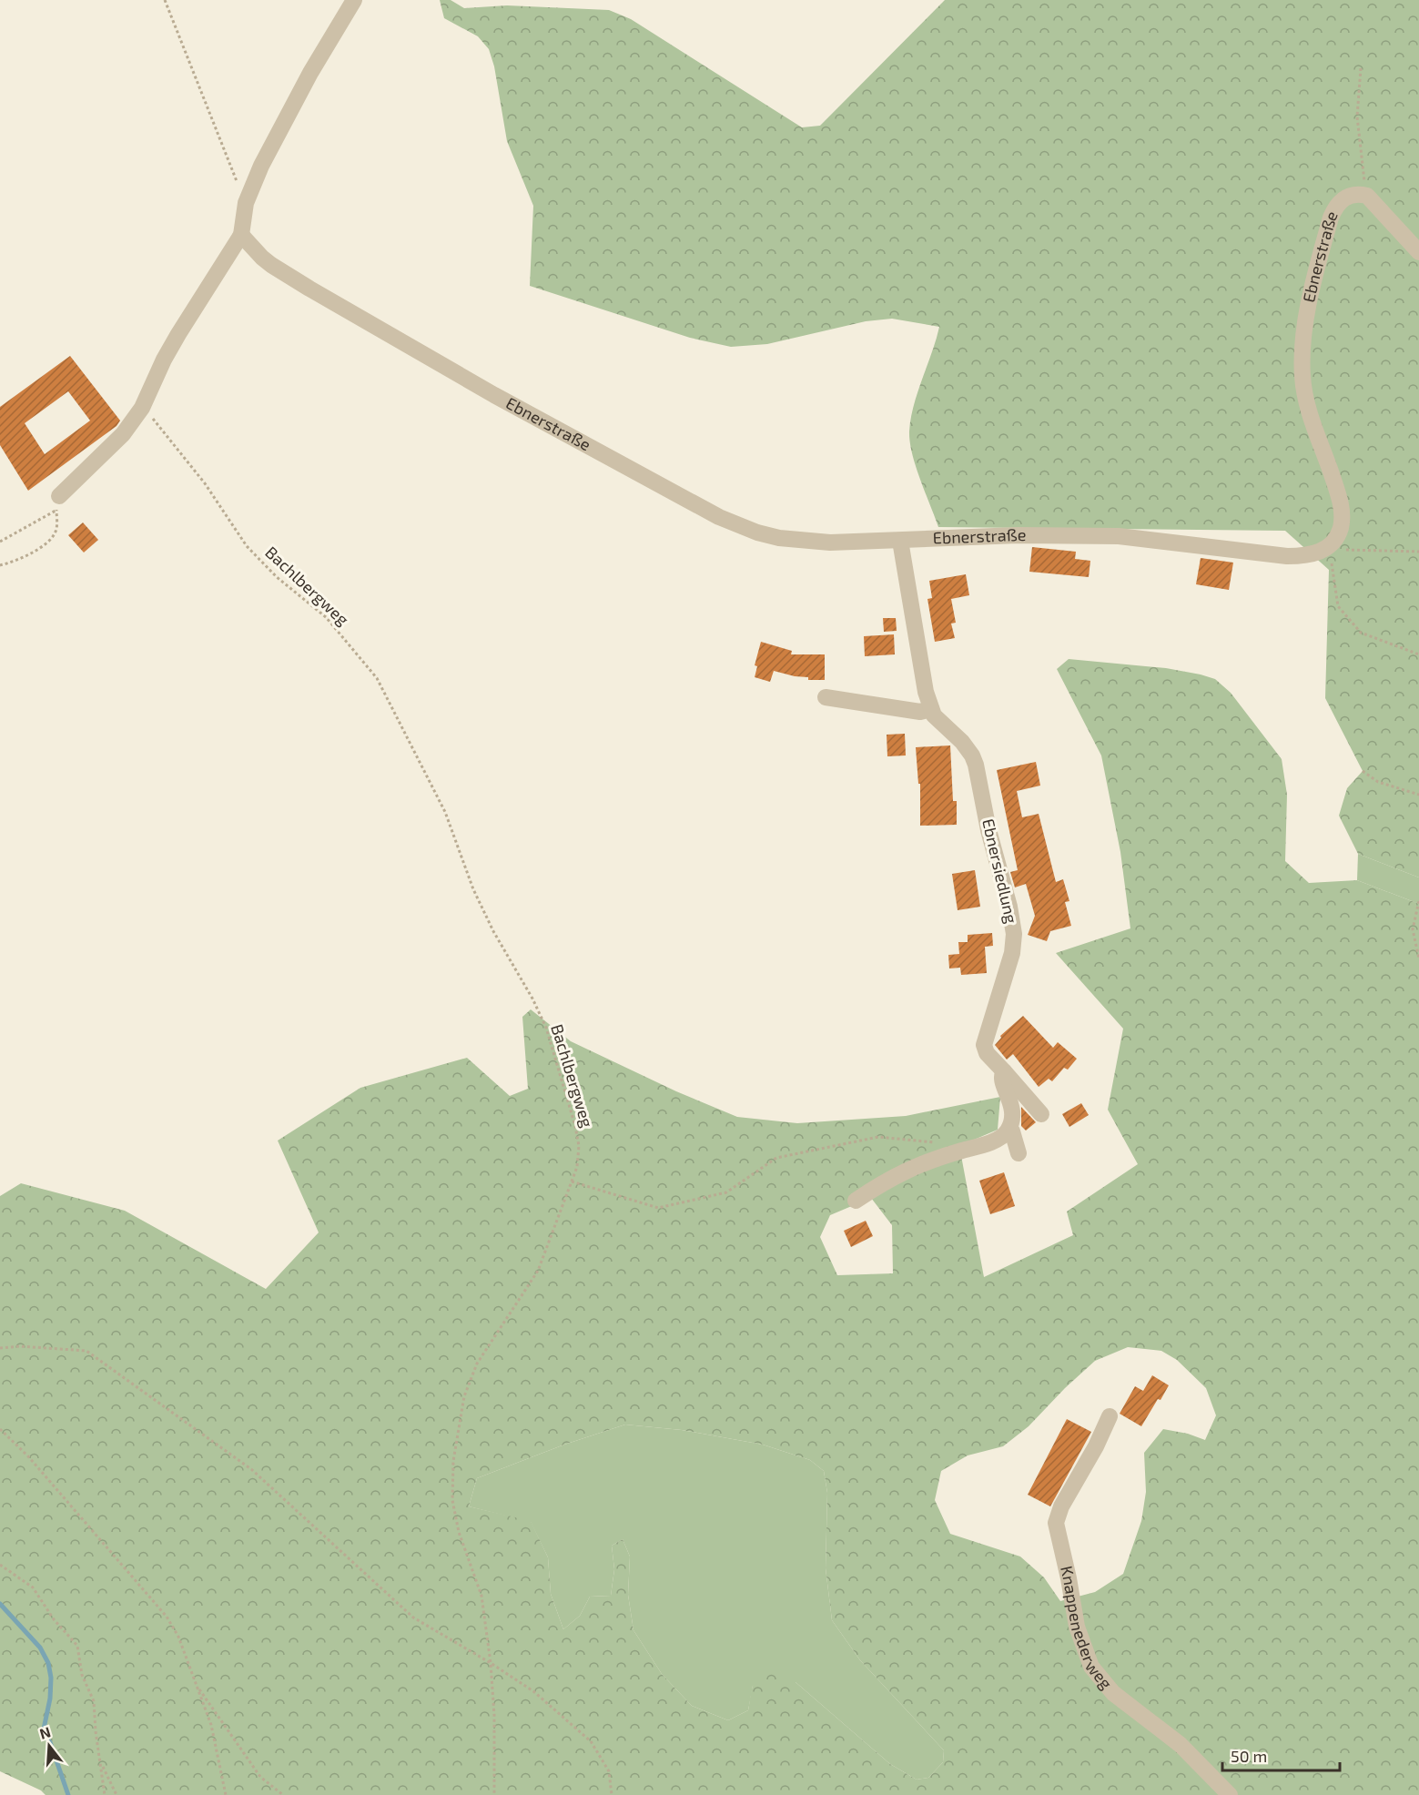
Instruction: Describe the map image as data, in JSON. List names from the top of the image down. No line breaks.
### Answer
{"streets":{"street":["Ebnerstraße","Ebnersiedlung","Knappenederweg"],"path":["Bachlbergweg"]},"crossings":[["Ebnerstraße","Ebnersiedlung"]],"scale_bar":"50 m","north":"top"}
